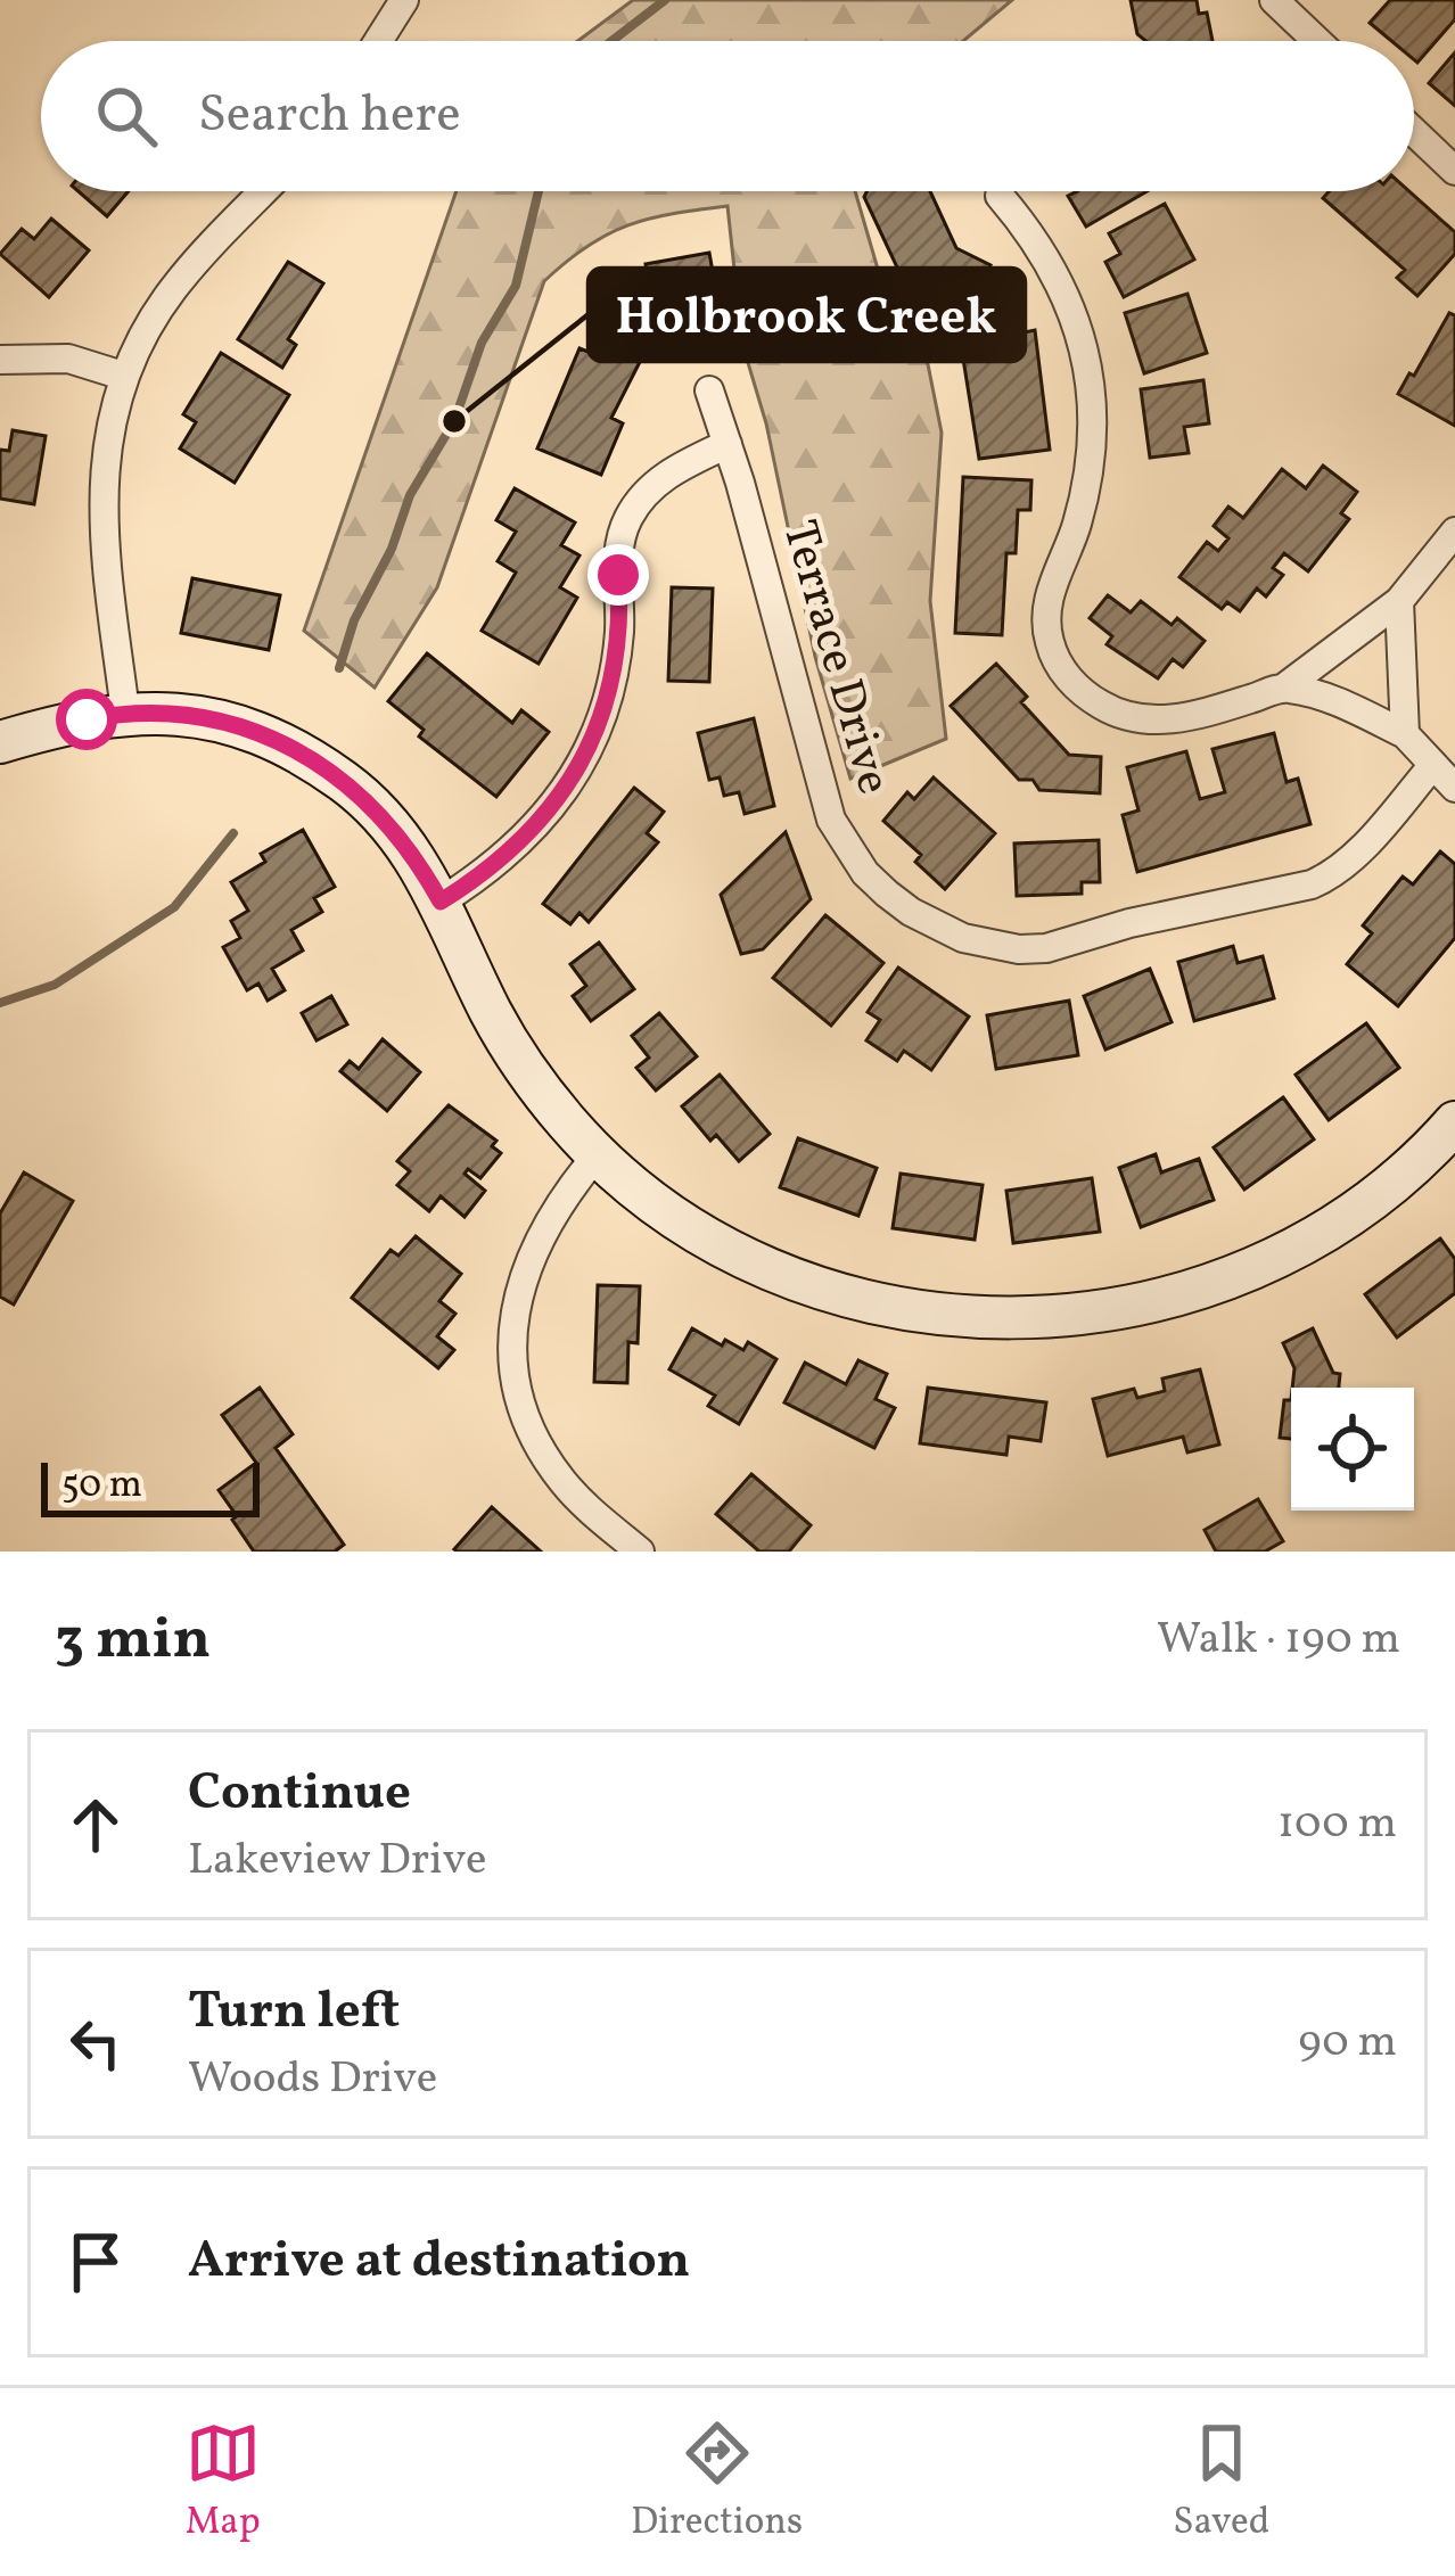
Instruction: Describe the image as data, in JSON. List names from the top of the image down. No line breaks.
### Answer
{"streets":{"street":["Terrace Drive"]},"places":["Holbrook Creek"],"scale_bar":"50 m","page":{"search":"Search here","scale":"50 m","heading":["3 min","Walk · 190 m"],"list":[["Continue","Lakeview Drive","100 m"],["Turn left","Woods Drive","90 m"],"Arrive at destination"],"nav":["Map","Directions","Saved"]}}
